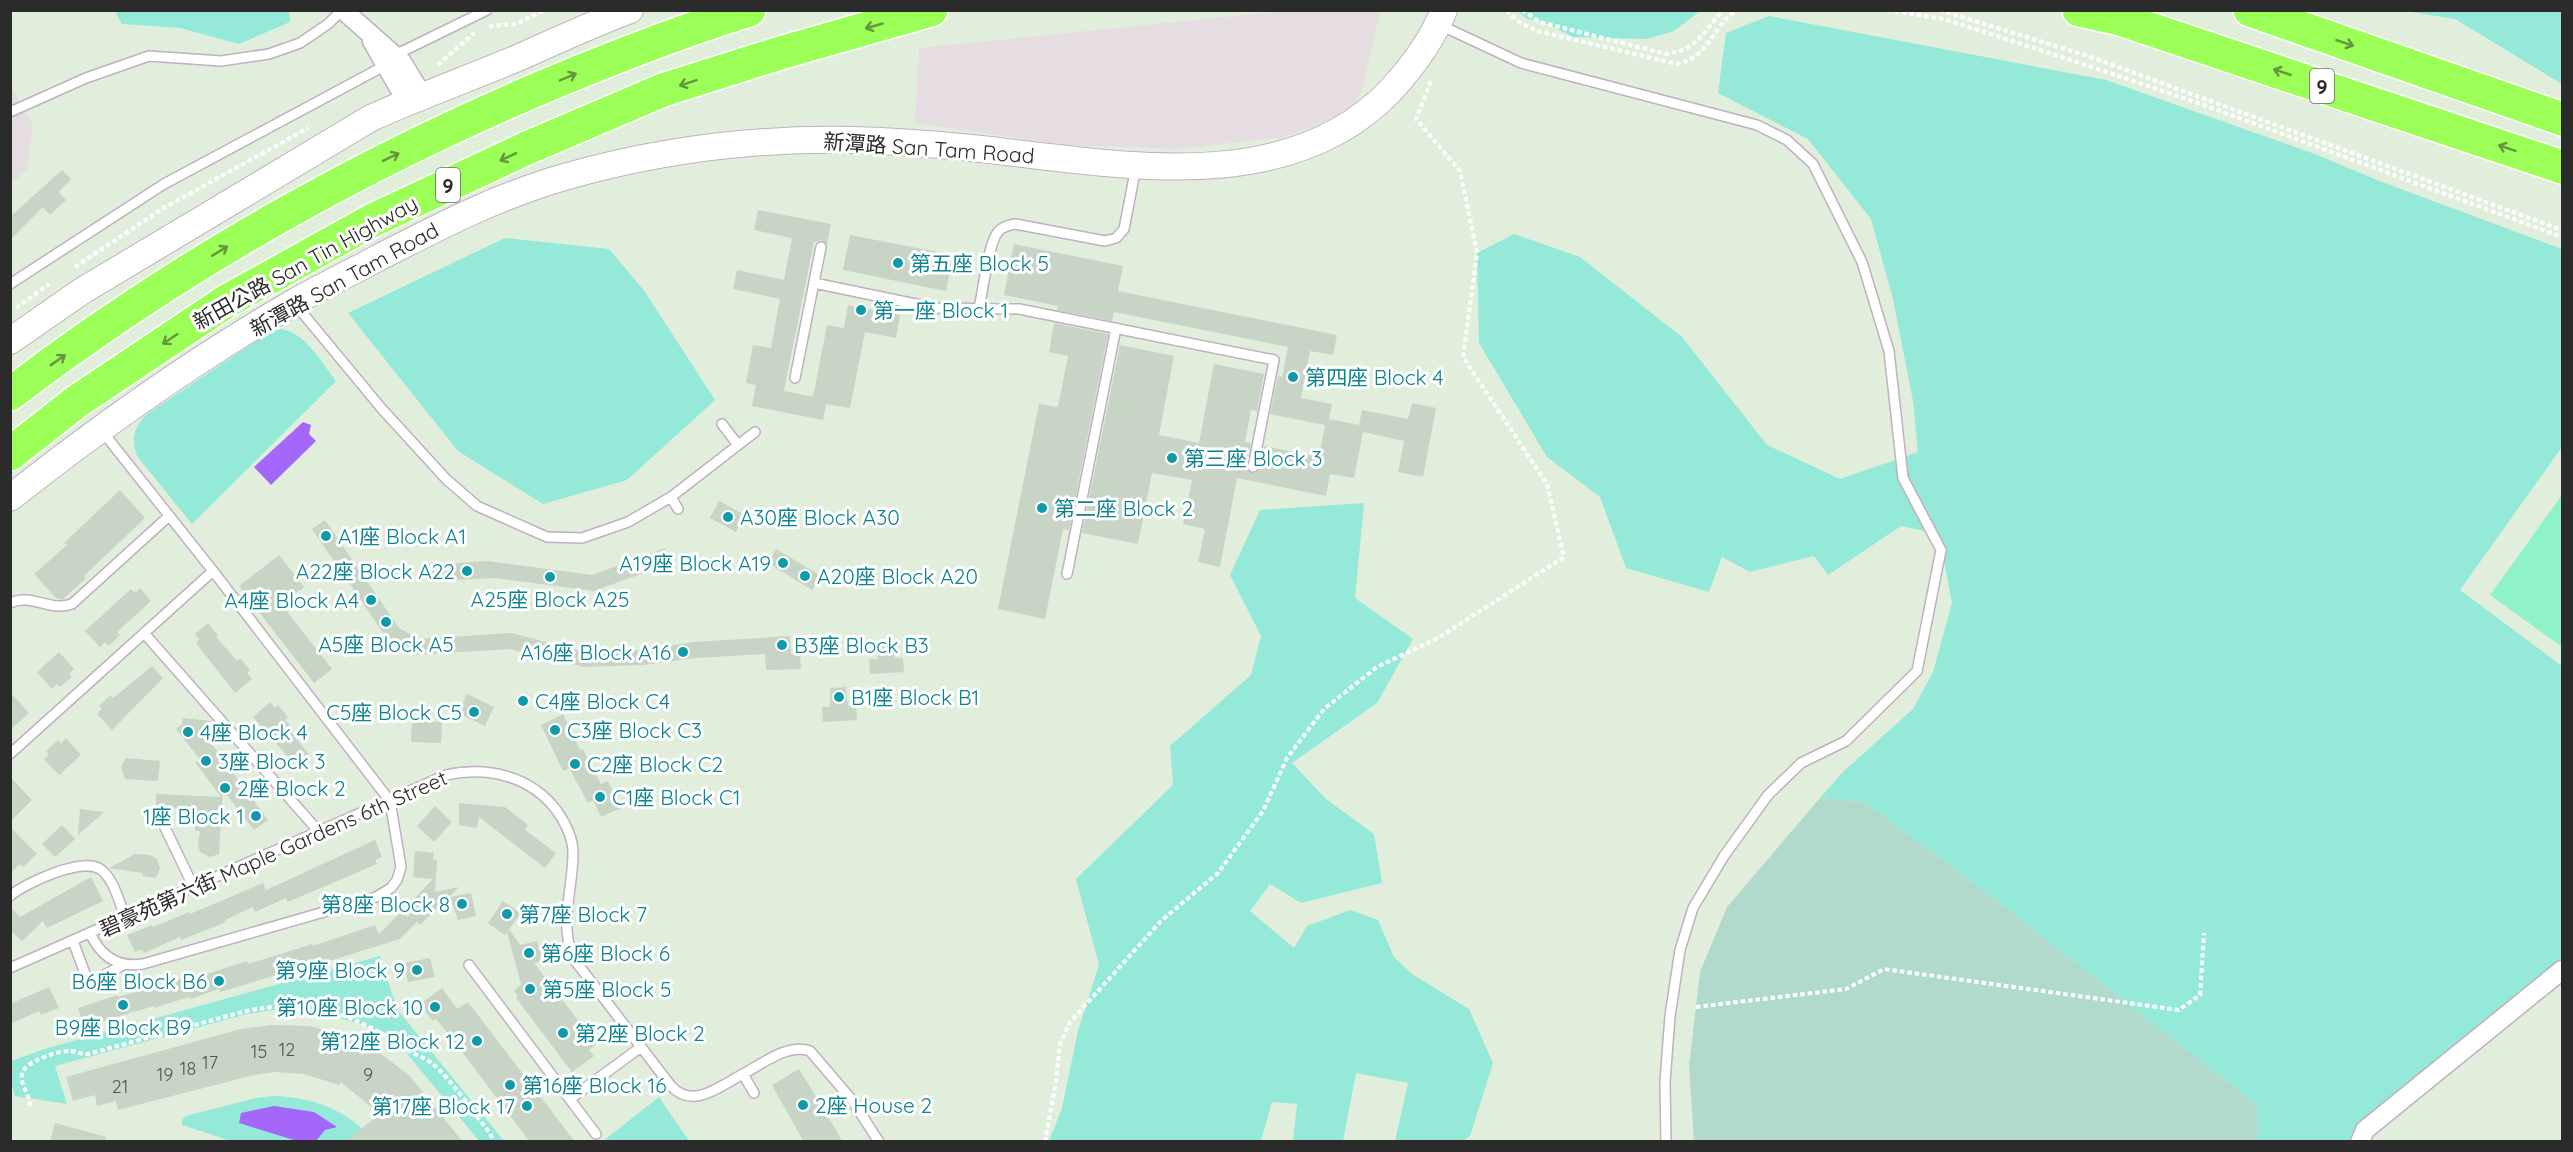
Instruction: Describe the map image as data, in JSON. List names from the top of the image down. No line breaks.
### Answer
{"streets":{"highway":["9","新田公路 San Tin Highway"],"street":["新潭路 San Tam Road"],"lane":["碧豪苑第六街 Maple Gardens 6th Street"]},"places":["第五座 Block 5","第一座 Block 1","第四座 Block 4","第三座 Block 3","第二座 Block 2","A30座 Block A30","A1座 Block A1","A19座 Block A19","A22座 Block A22","A20座 Block A20","A25座 Block A25","A4座 Block A4","A5座 Block A5","B3座 Block B3","A16座 Block A16","B1座 Block B1","C4座 Block C4","C5座 Block C5","C3座 Block C3","4座 Block 4","3座 Block 3","C2座 Block C2","2座 Block 2","C1座 Block C1","1座 Block 1","第8座 Block 8","第7座 Block 7","第6座 Block 6","第9座 Block 9","B6座 Block B6","第5座 Block 5","B9座 Block B9","第10座 Block 10","第2座 Block 2","第12座 Block 12","第16座 Block 16","2座 House 2","第17座 Block 17"],"house_numbers":["12","15","17","18","19","9","21"]}
